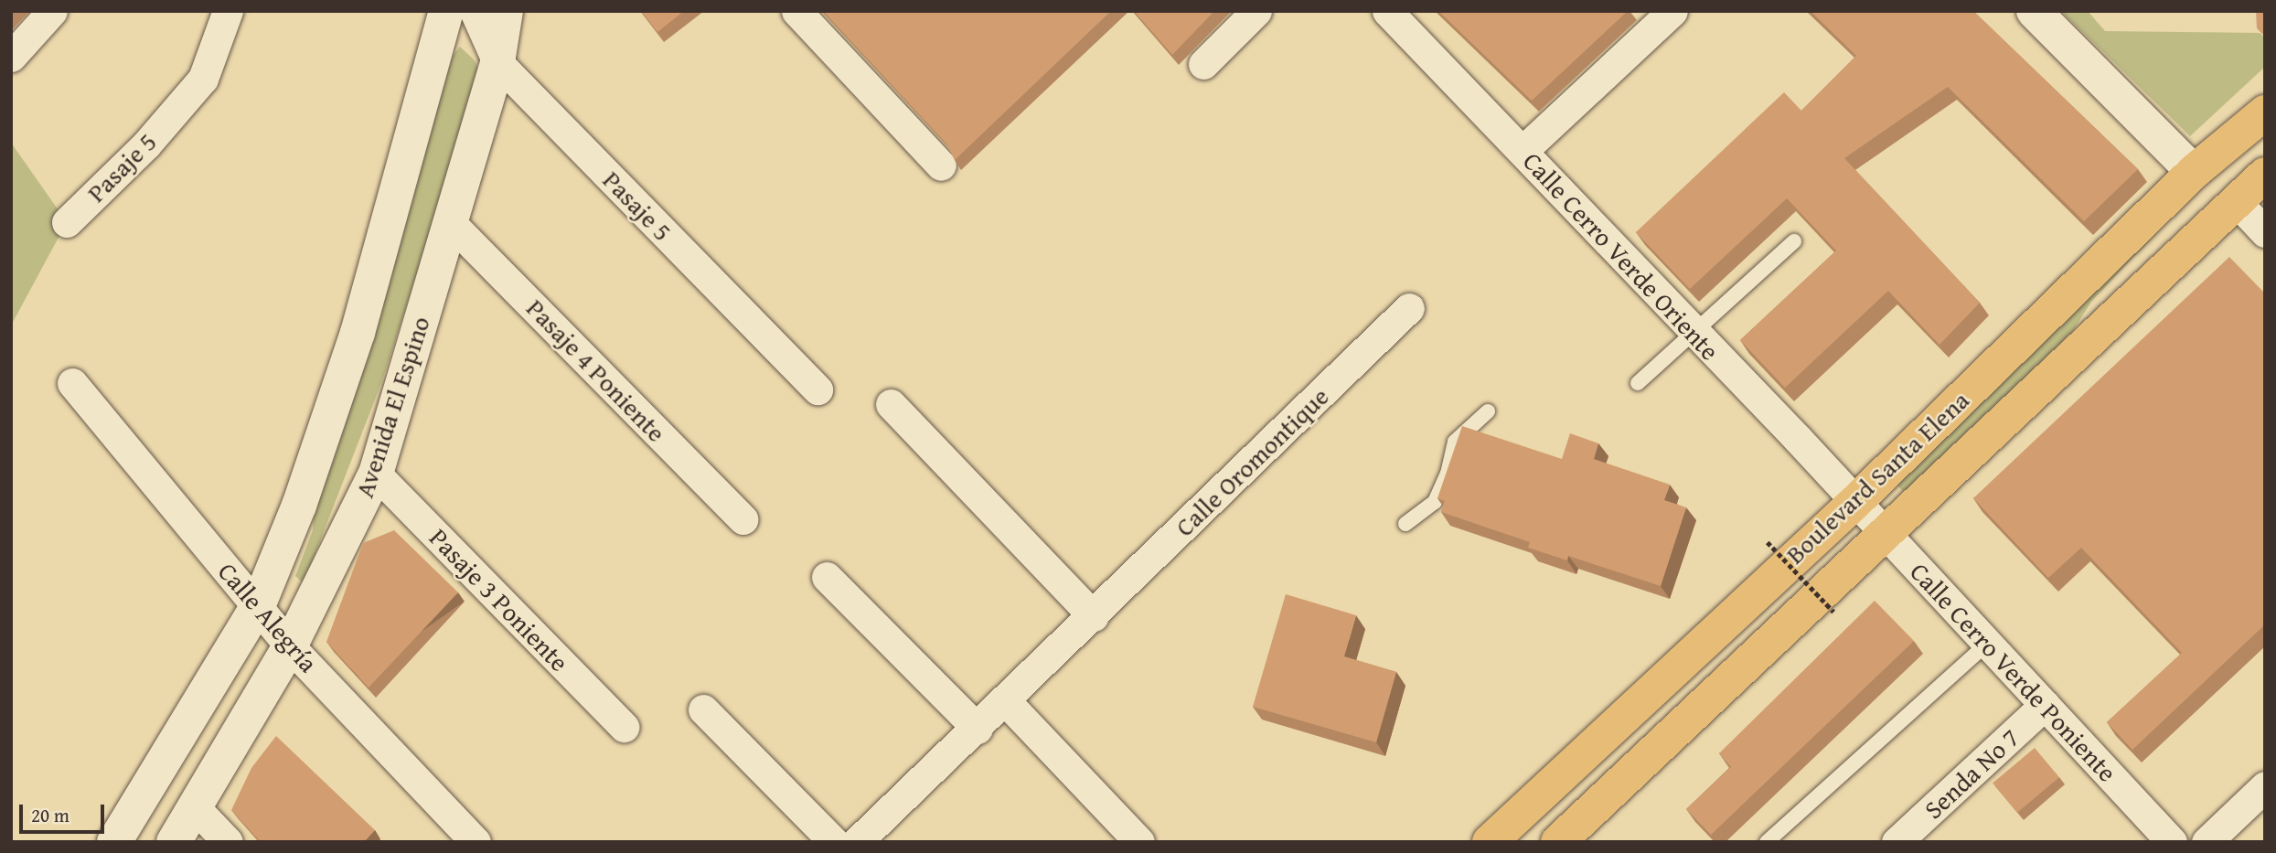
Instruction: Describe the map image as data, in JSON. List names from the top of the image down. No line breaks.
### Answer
{"streets":{"main road":["Avenida El Espino","Boulevard Santa Elena"],"street":["Pasaje 5","Calle Cerro Verde Oriente","Pasaje 4 Poniente","Calle Oromontique","Pasaje 3 Poniente","Calle Alegría","Calle Cerro Verde Poniente","Senda No 7"]},"crossings":[["Pasaje 5","Avenida El Espino"],["Calle Cerro Verde Oriente","Boulevard Santa Elena"],["Calle Cerro Verde Oriente","Calle Cerro Verde Poniente"],["Pasaje 4 Poniente","Avenida El Espino"],["Avenida El Espino","Pasaje 3 Poniente"],["Avenida El Espino","Calle Alegría"],["Boulevard Santa Elena","Calle Cerro Verde Poniente"],["Calle Cerro Verde Poniente","Senda No 7"]],"scale_bar":"20 m"}
